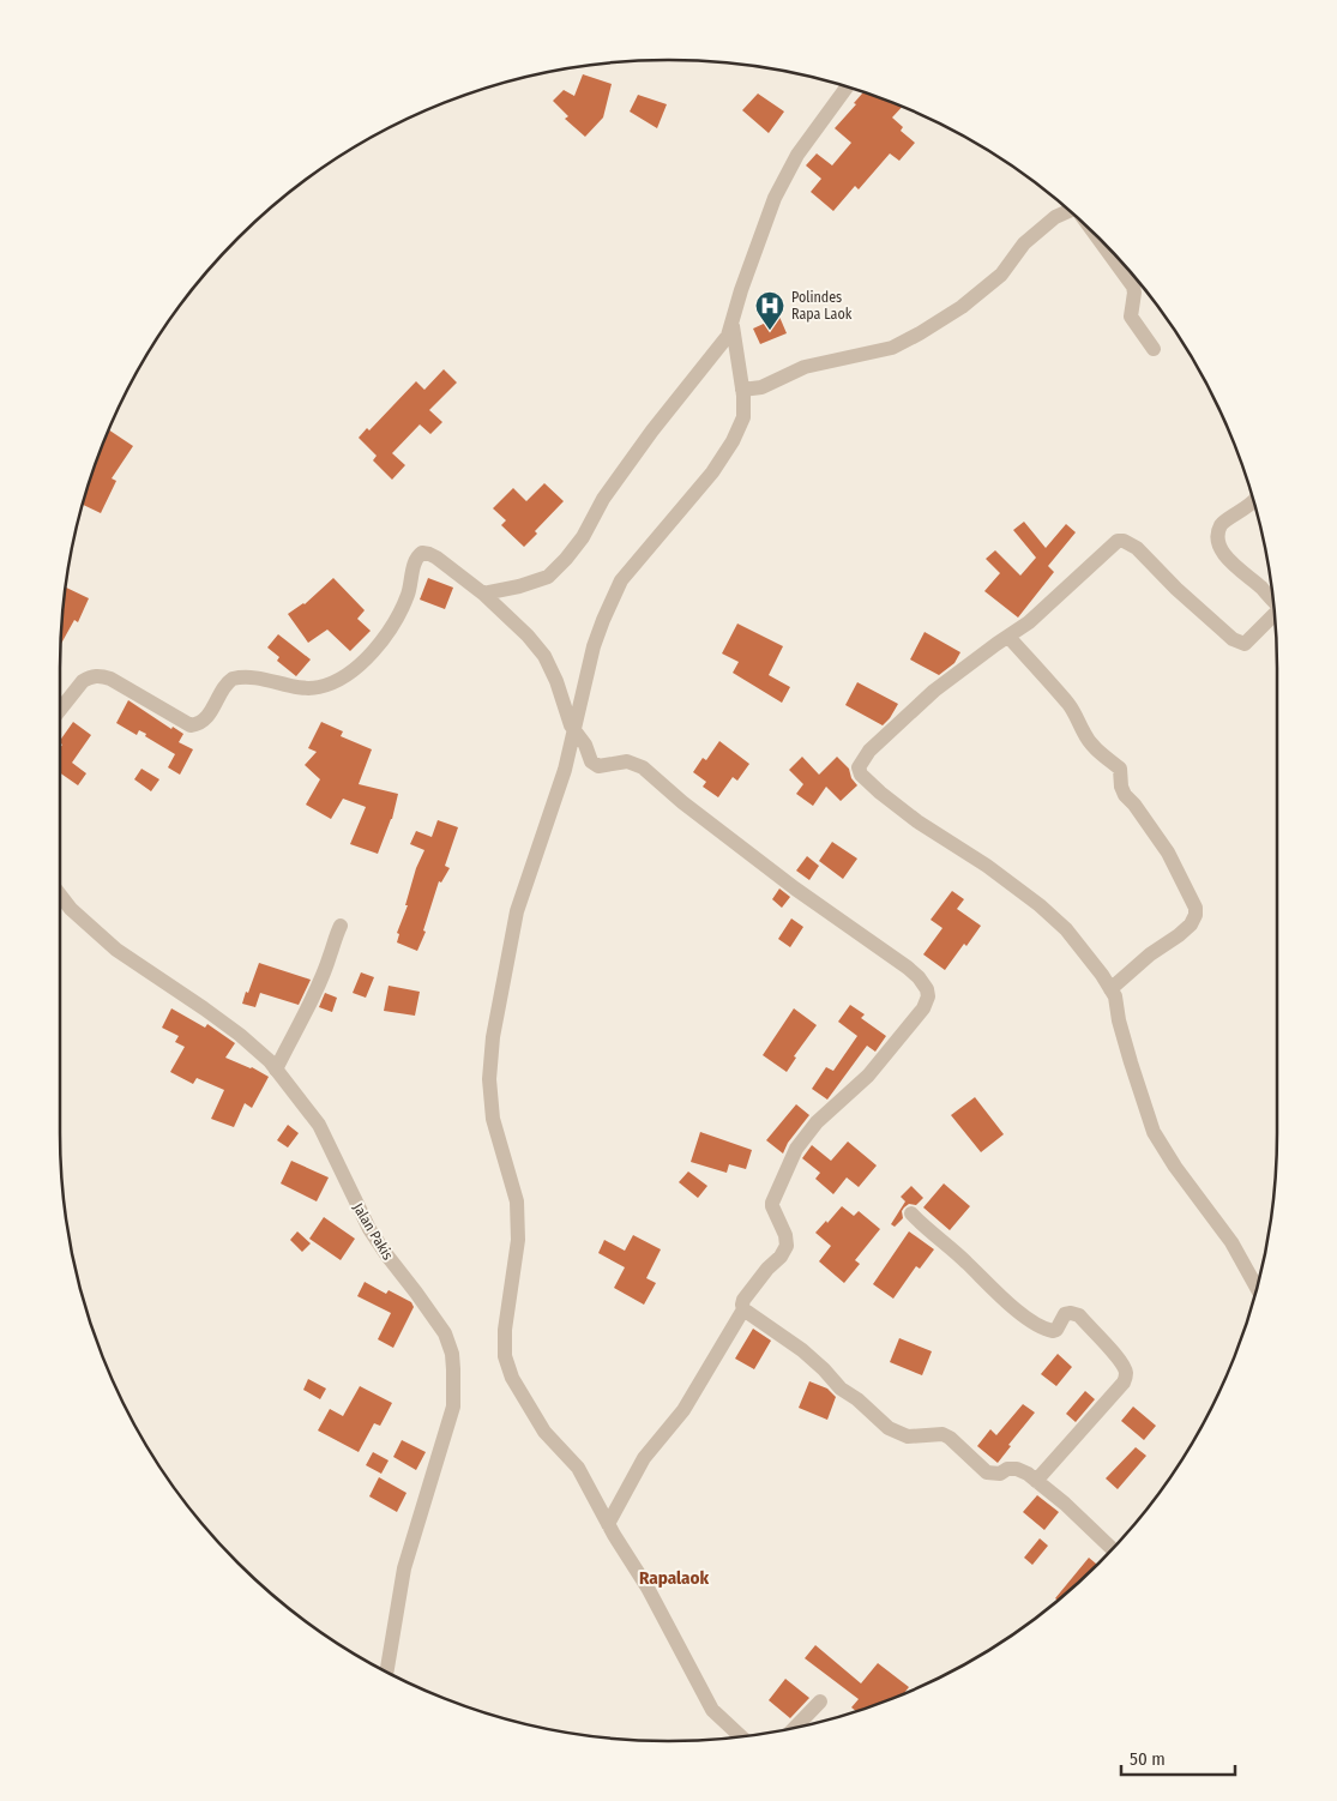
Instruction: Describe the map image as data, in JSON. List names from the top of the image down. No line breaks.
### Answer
{"streets":{"street":["Jalan Pakis"]},"districts":["Rapalaok"],"places":{"hospital":["Polindes Rapa Laok"]},"scale_bar":"50 m"}
